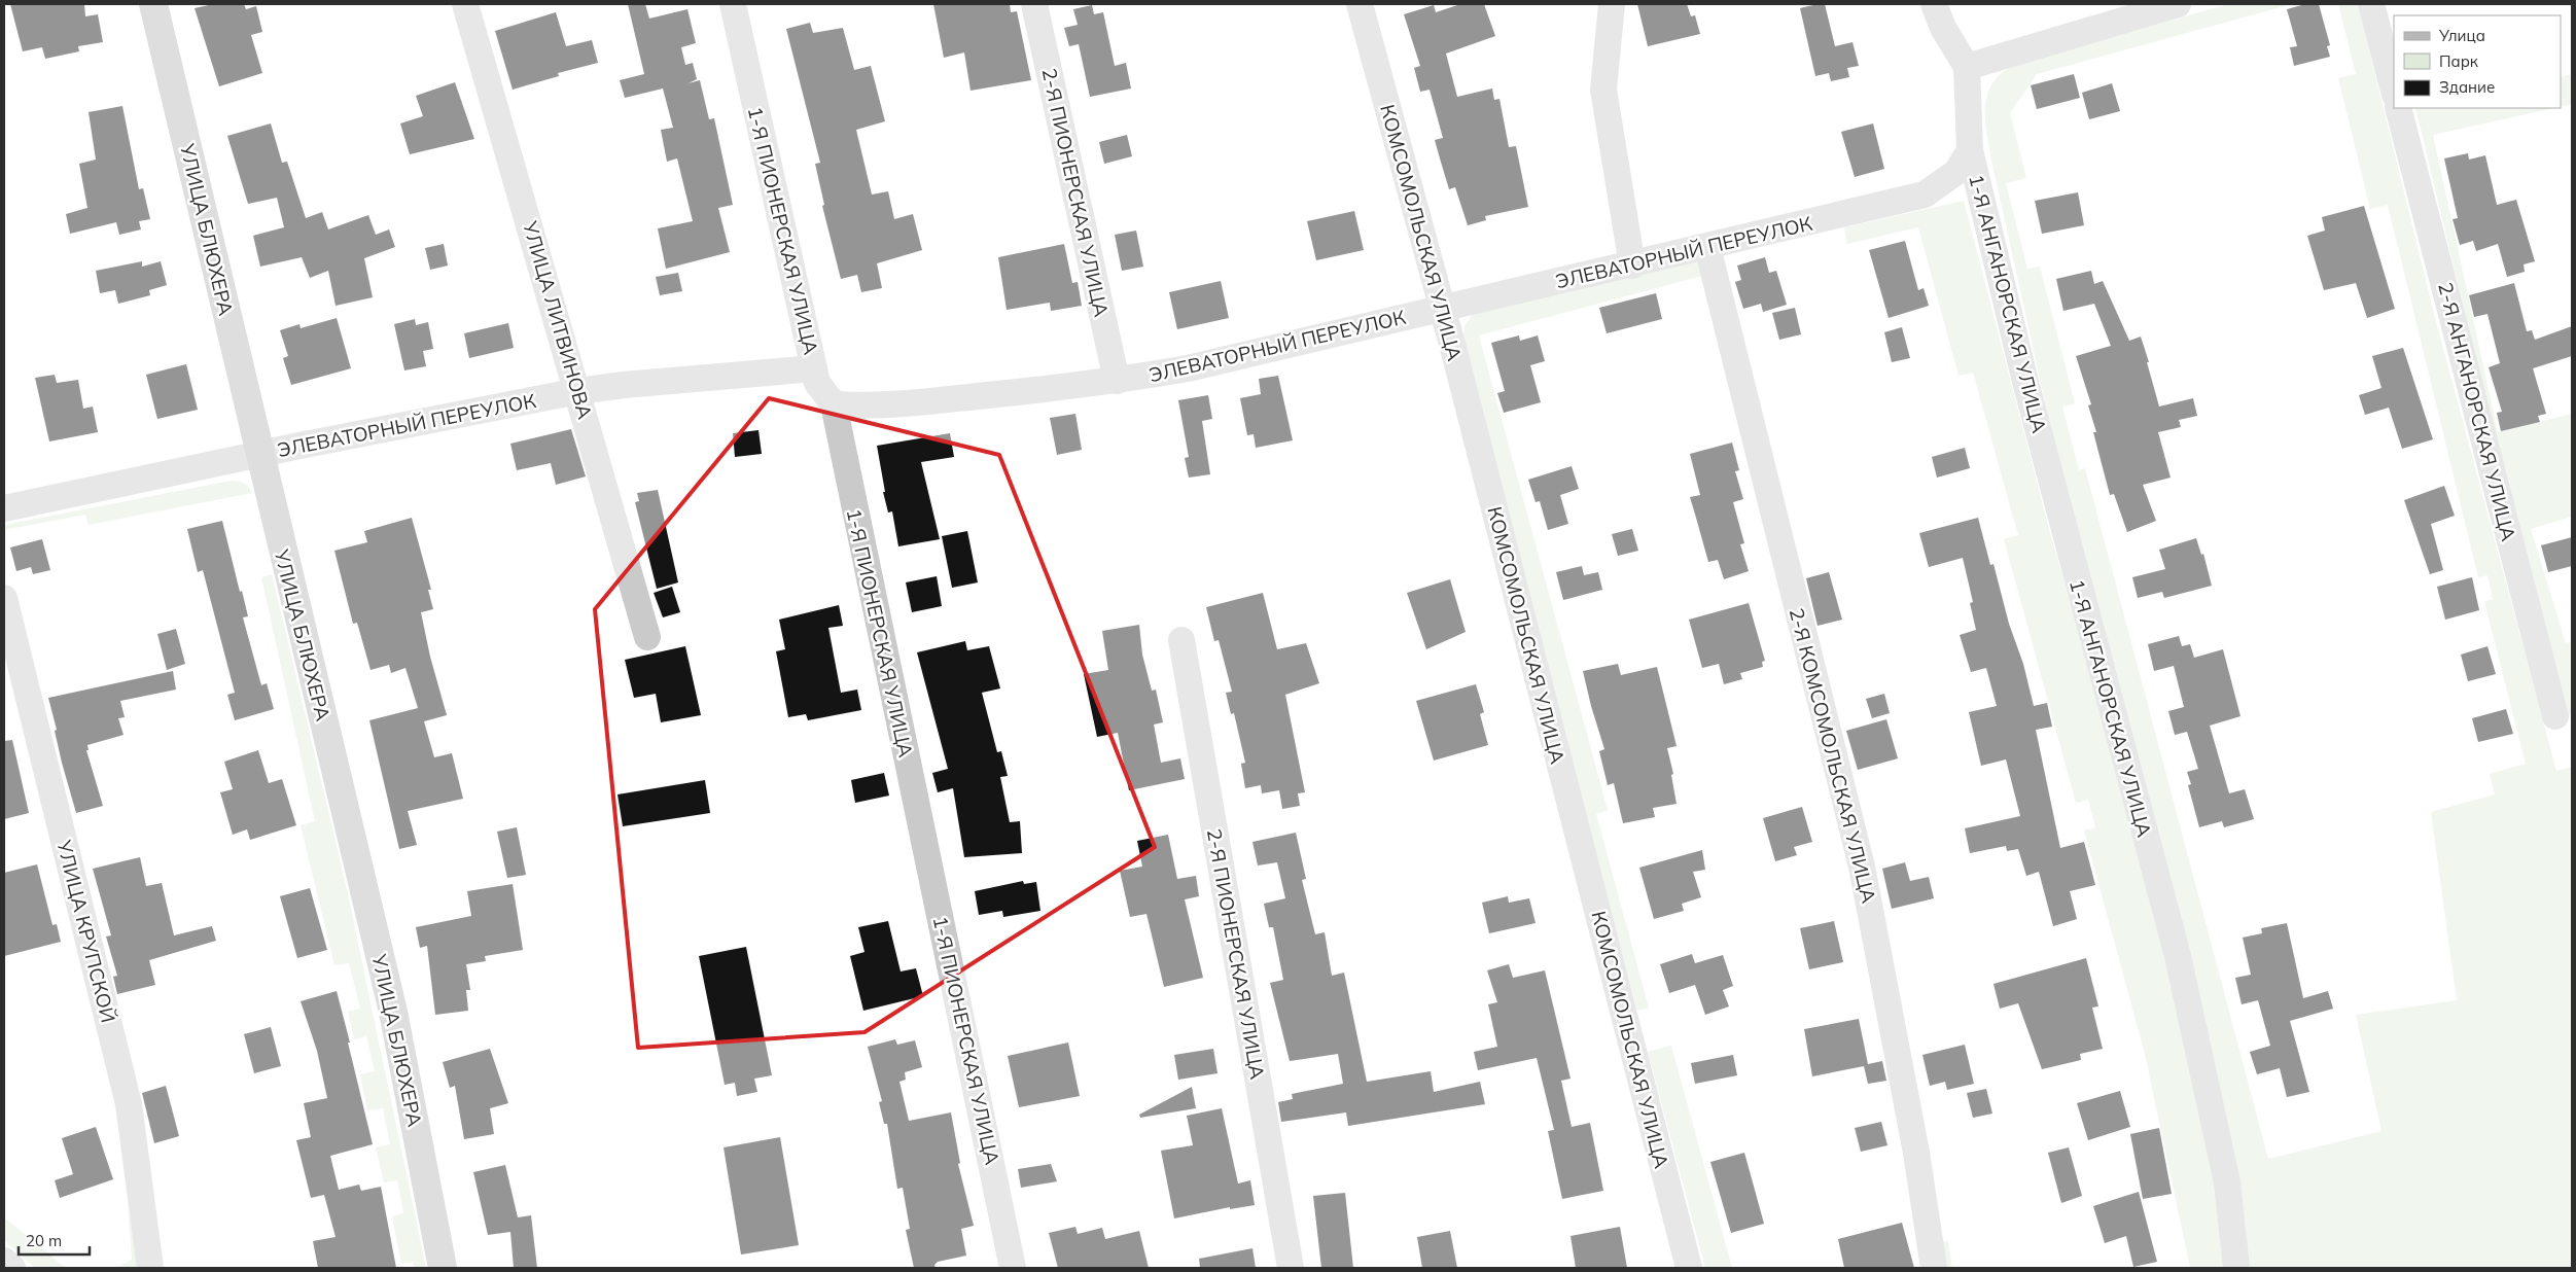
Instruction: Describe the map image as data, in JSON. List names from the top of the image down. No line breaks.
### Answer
{"streets":{"street":["2-Я ПИОНЕРСКАЯ УЛИЦА","УЛИЦА БЛЮХЕРА","1-Я ПИОНЕРСКАЯ УЛИЦА","КОМСОМОЛЬСКАЯ УЛИЦА","ЭЛЕВАТОРНЫЙ ПЕРЕУЛОК","1-Я АНГАНОРСКАЯ УЛИЦА","УЛИЦА ЛИТВИНОВА","2-Я АНГАНОРСКАЯ УЛИЦА","2-Я КОМСОМОЛЬСКАЯ УЛИЦА","УЛИЦА КРУПСКОЙ"]},"crossings":[["2-Я ПИОНЕРСКАЯ УЛИЦА","ЭЛЕВАТОРНЫЙ ПЕРЕУЛОК"],["УЛИЦА БЛЮХЕРА","ЭЛЕВАТОРНЫЙ ПЕРЕУЛОК"],["1-Я ПИОНЕРСКАЯ УЛИЦА","ЭЛЕВАТОРНЫЙ ПЕРЕУЛОК"],["КОМСОМОЛЬСКАЯ УЛИЦА","ЭЛЕВАТОРНЫЙ ПЕРЕУЛОК"],["ЭЛЕВАТОРНЫЙ ПЕРЕУЛОК","1-Я АНГАНОРСКАЯ УЛИЦА"],["ЭЛЕВАТОРНЫЙ ПЕРЕУЛОК","УЛИЦА ЛИТВИНОВА"],["ЭЛЕВАТОРНЫЙ ПЕРЕУЛОК","2-Я КОМСОМОЛЬСКАЯ УЛИЦА"]],"legend":["Улица","Парк","Здание"],"scale_bar":"20 m"}
